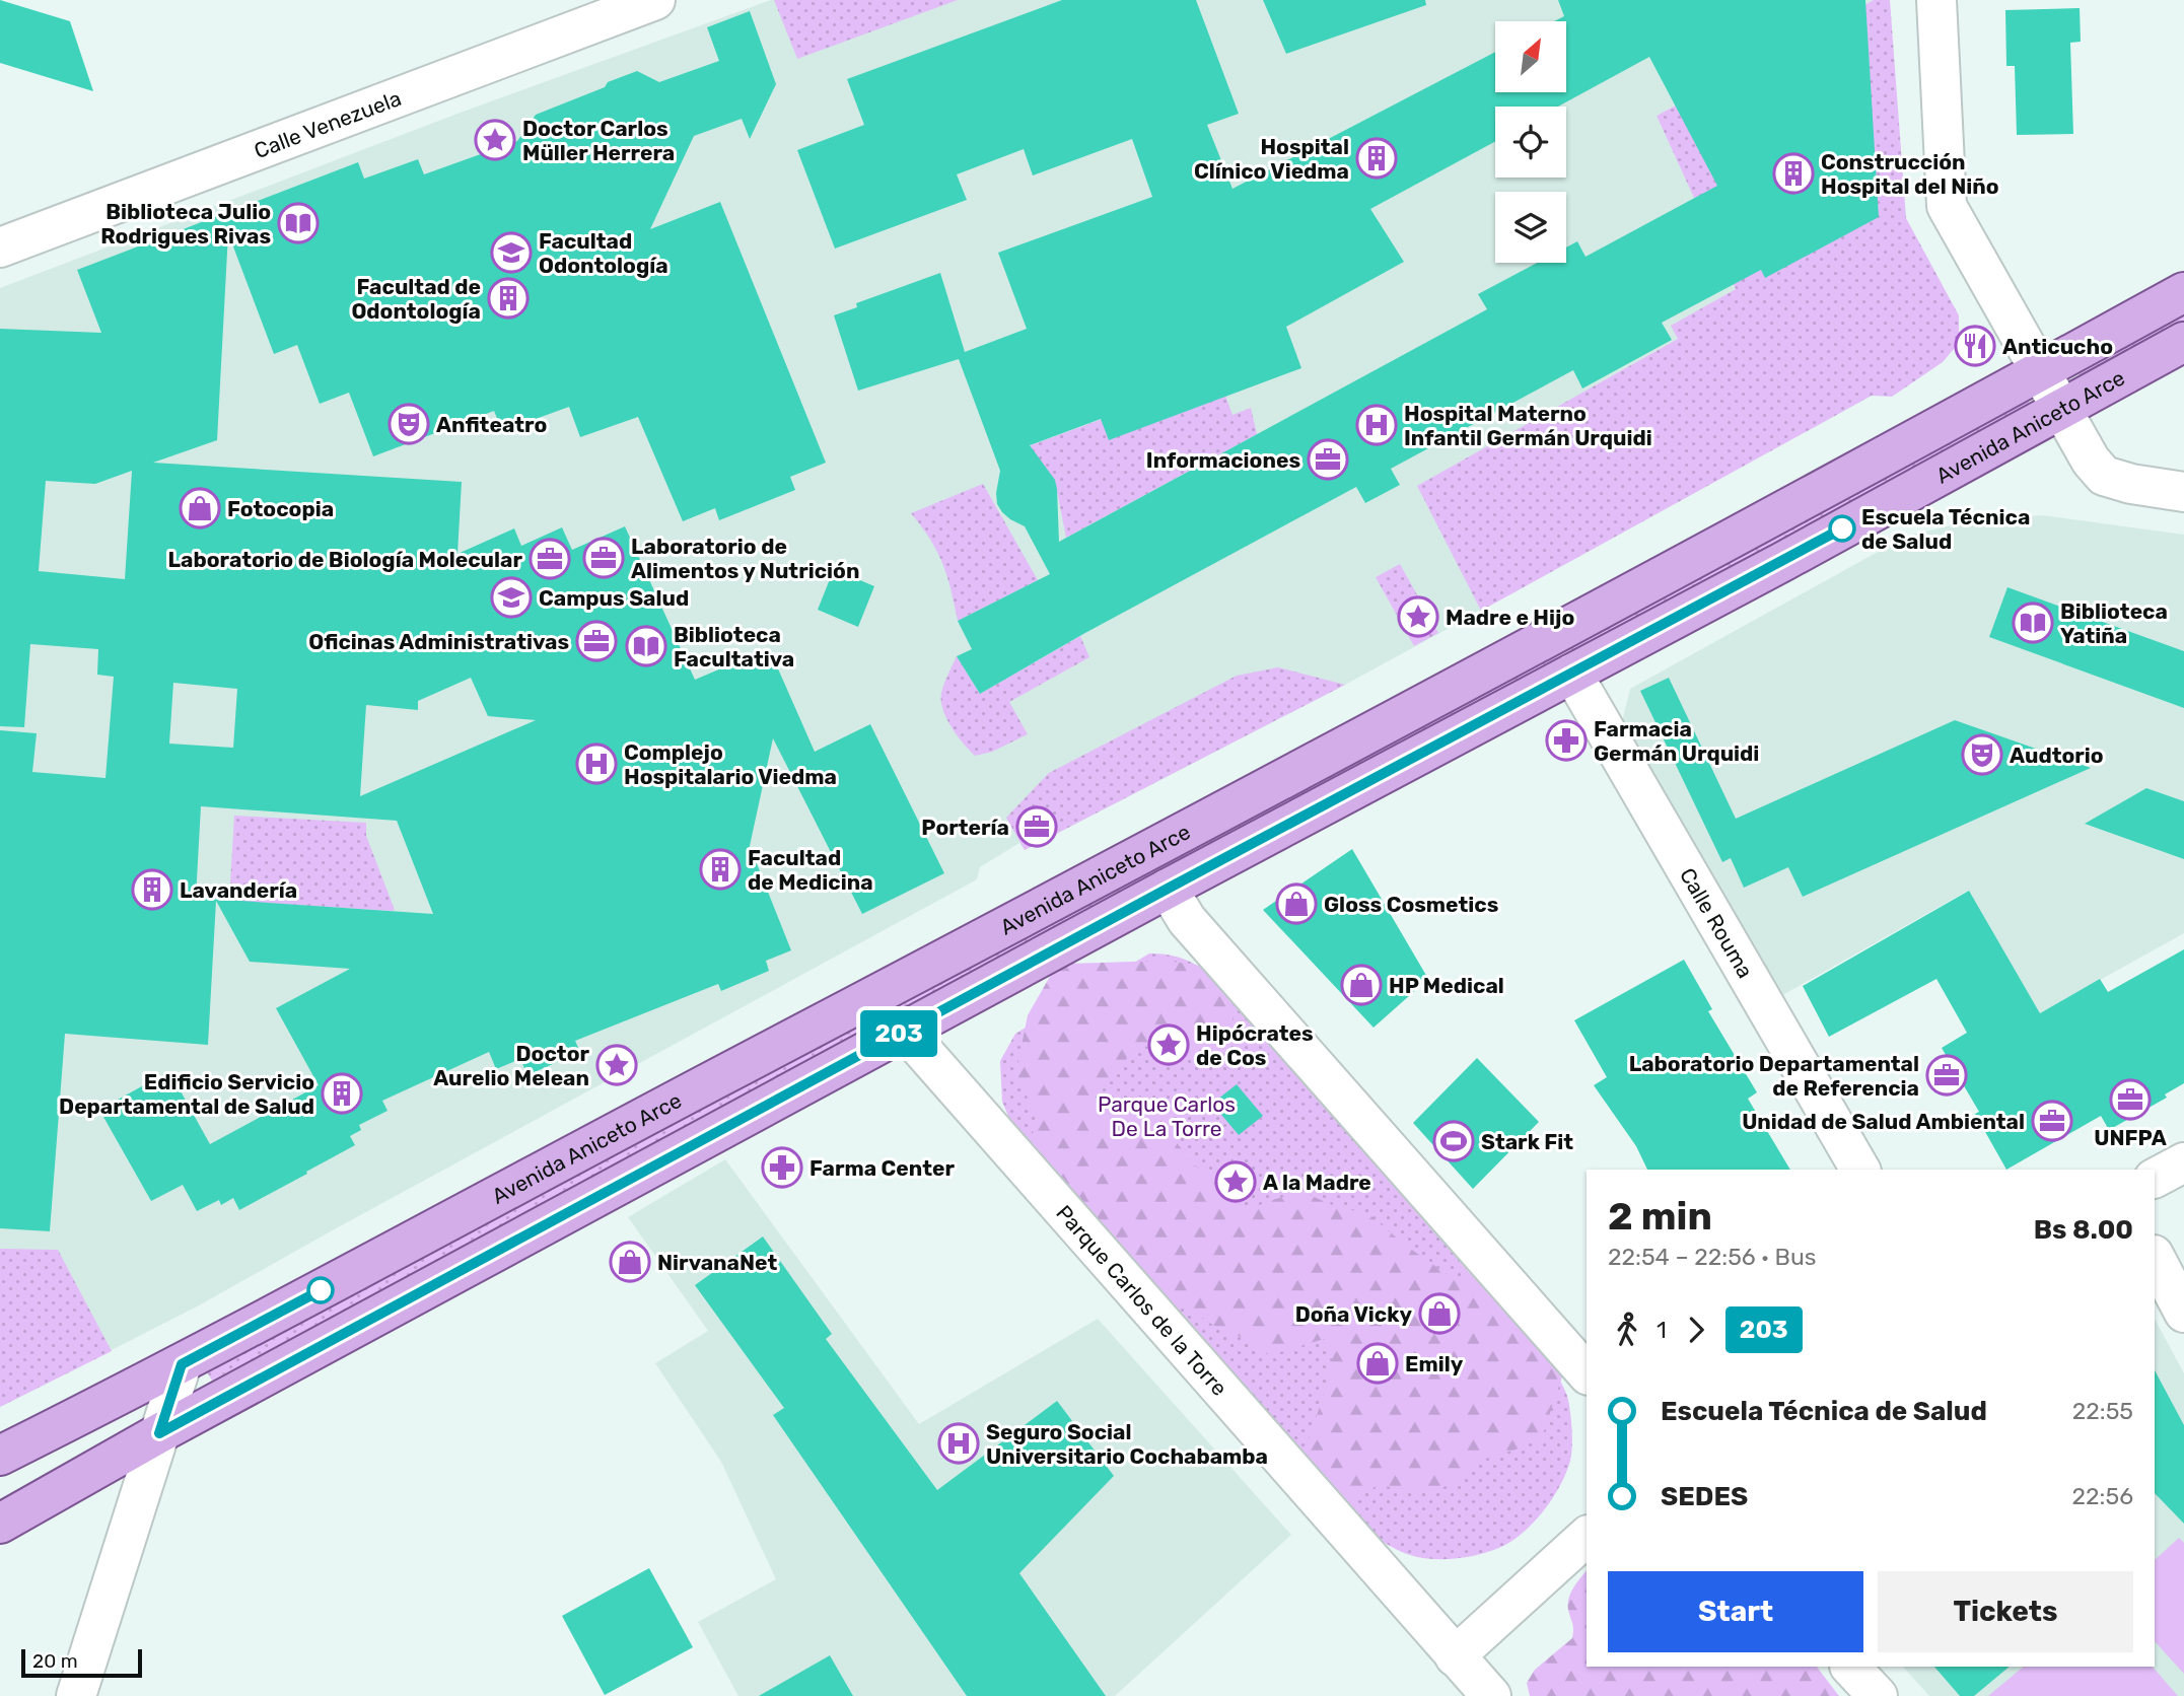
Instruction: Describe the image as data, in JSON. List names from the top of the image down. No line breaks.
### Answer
{"streets":{"main road":["Avenida Aniceto Arce"],"street":["Calle Venezuela","Calle Rouma","Parque Carlos de la Torre"]},"crossings":[["Avenida Aniceto Arce","Calle Rouma"],["Avenida Aniceto Arce","Parque Carlos de la Torre"]],"parks":["Parque Carlos De La Torre"],"places":{"place":["Doctor Carlos Müller Herrera","Madre e Hijo","Hipócrates de Cos","Doctor Aurelio Melean","A la Madre"],"building":["Hospital Clínico Viedma","Construcción Hospital del Niño","Facultad de Odontología","Facultad de Medicina","Lavandería","Edificio Servicio Departamental de Salud"],"library":["Biblioteca Julio Rodrigues Rivas","Biblioteca Yatiña","Biblioteca Facultativa"],"school or university":["Facultad Odontología","Campus Salud"],"restaurant":["Anticucho"],"theatre":["Anfiteatro","Audtorio"],"hospital":["Hospital Materno Infantil Germán Urquidi","Complejo Hospitalario Viedma","Seguro Social Universitario Cochabamba"],"office":["Informaciones","Laboratorio de Alimentos y Nutrición","Laboratorio de Biología Molecular","Oficinas Administrativas","Portería","Laboratorio Departamental de Referencia","UNFPA","Unidad de Salud Ambiental"],"shop":["Fotocopia","Gloss Cosmetics","HP Medical","NirvanaNet","Doña Vicky","Emily"],"other":["Escuela Técnica de Salud"],"pharmacy":["Farmacia Germán Urquidi","Farma Center"],"sports":["Stark Fit"]},"lines":["bus line 203"],"scale_bar":"20 m","north":"top right","page":{"on_map":"203","heading":["2 min","22:54 – 22:56 · Bus","Bs 8.00"],"legs":["1","203"],"list":[{"name":"Escuela Técnica de Salud","value":"22:55"},{"name":"SEDES","value":"22:56"}],"buttons":["Start","Tickets"],"scale":"20 m"}}
